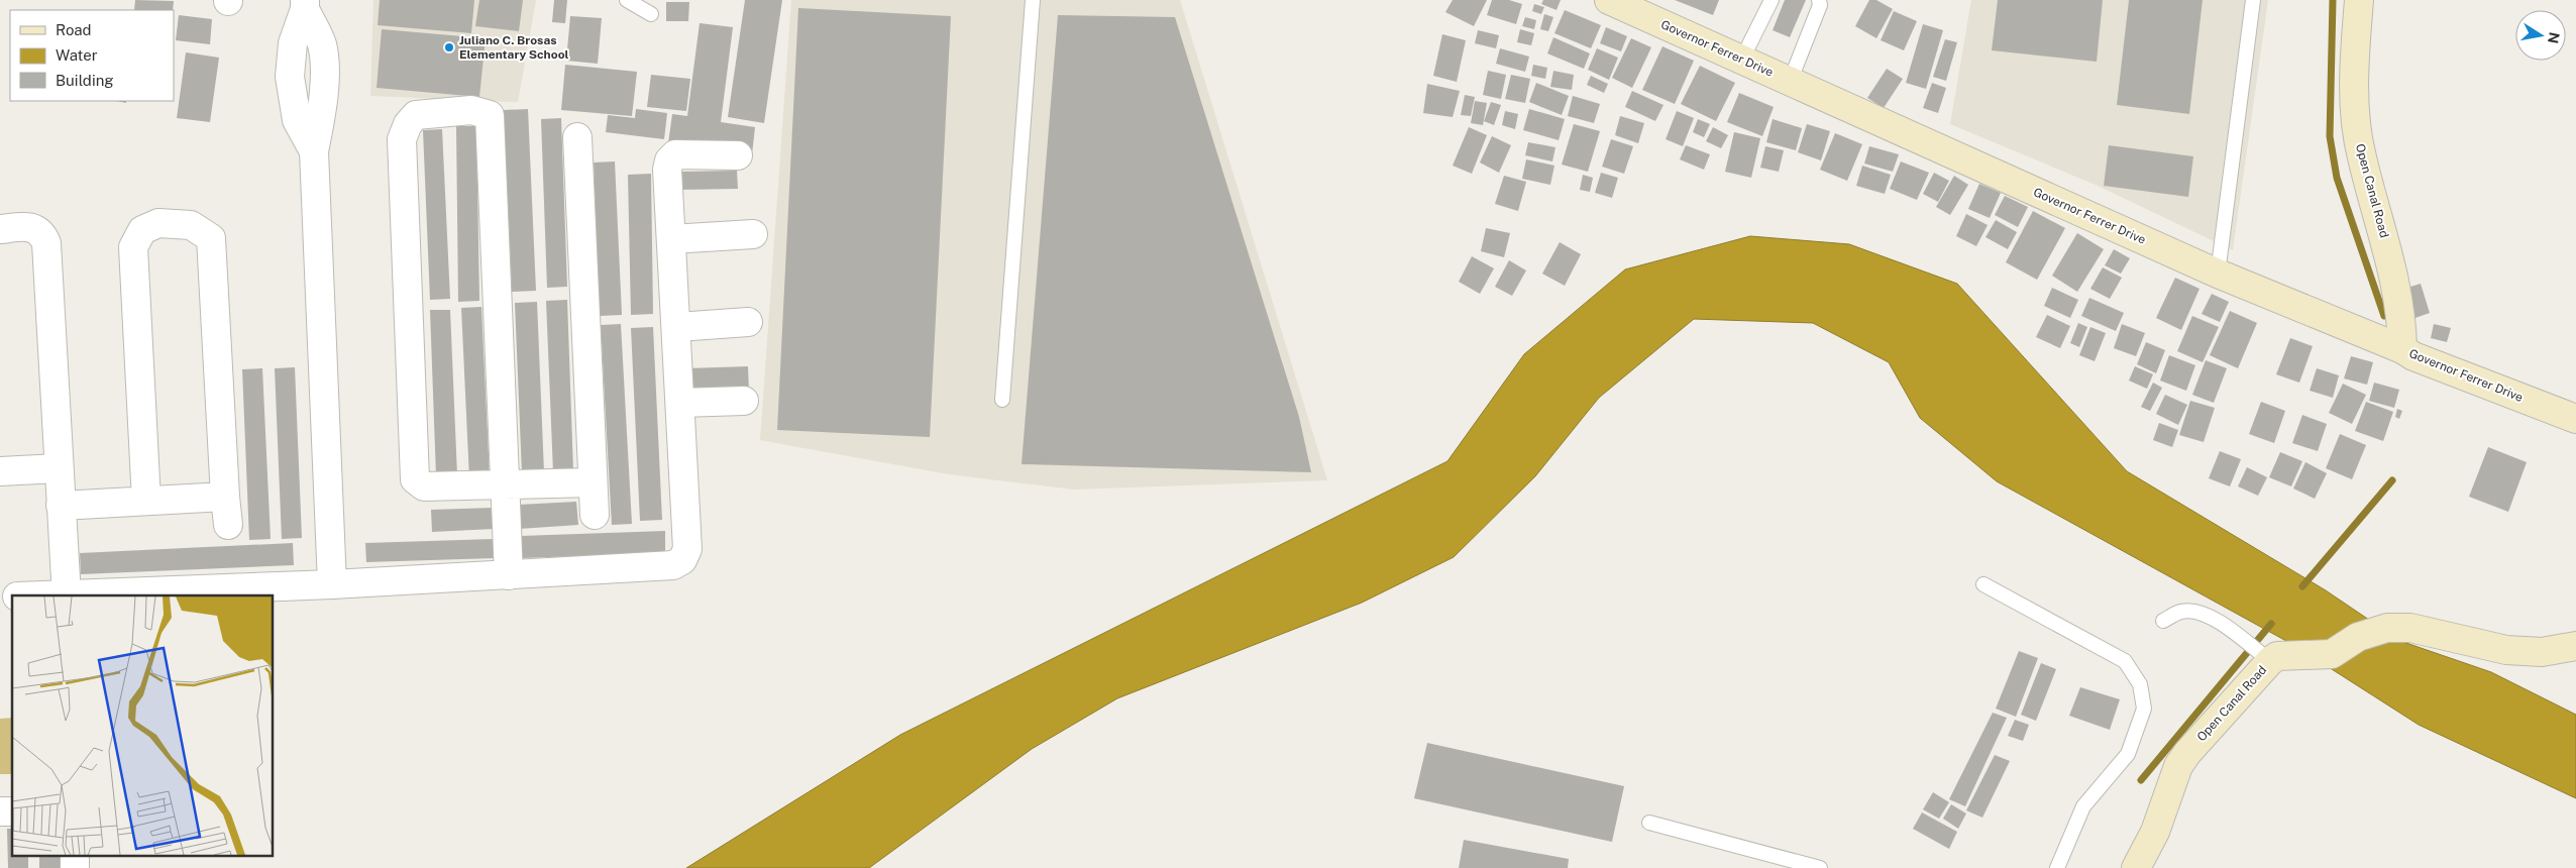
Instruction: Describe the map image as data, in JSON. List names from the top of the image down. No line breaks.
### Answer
{"streets":{"main road":["Governor Ferrer Drive","Open Canal Road"]},"crossings":[["Governor Ferrer Drive","Open Canal Road"]],"places":["Juliano C. Brosas Elementary School"],"legend":["Road","Water","Building"],"north":"right"}
